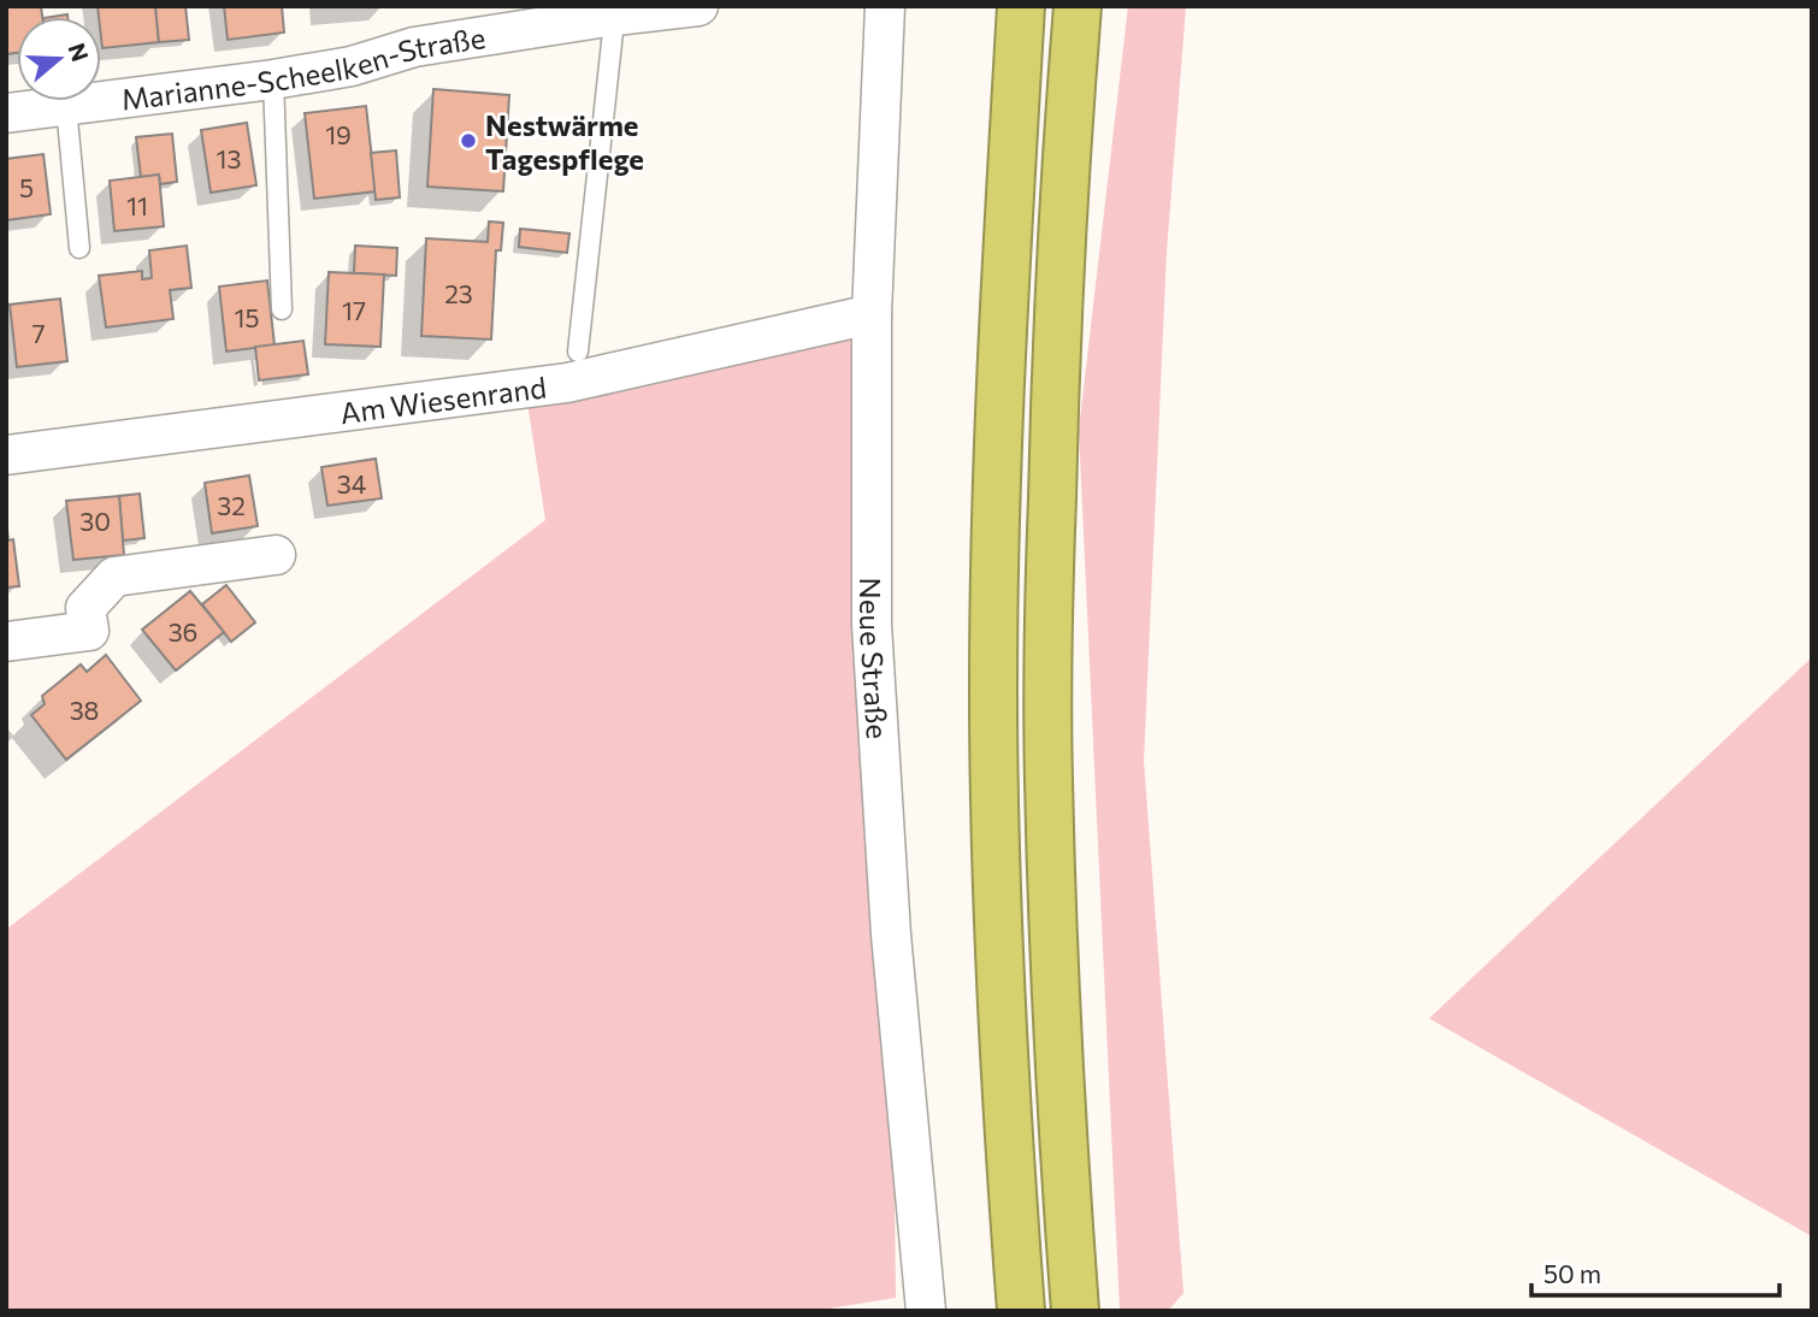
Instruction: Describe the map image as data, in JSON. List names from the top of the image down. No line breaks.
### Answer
{"streets":{"street":["Marianne-Scheelken-Straße","Am Wiesenrand","Neue Straße"]},"crossings":[["Am Wiesenrand","Neue Straße"]],"places":["Nestwärme Tagespflege"],"house_numbers":["19","13","5","11","23","17","15","7","34","32","30","36","38"],"scale_bar":"50 m","north":"right"}
